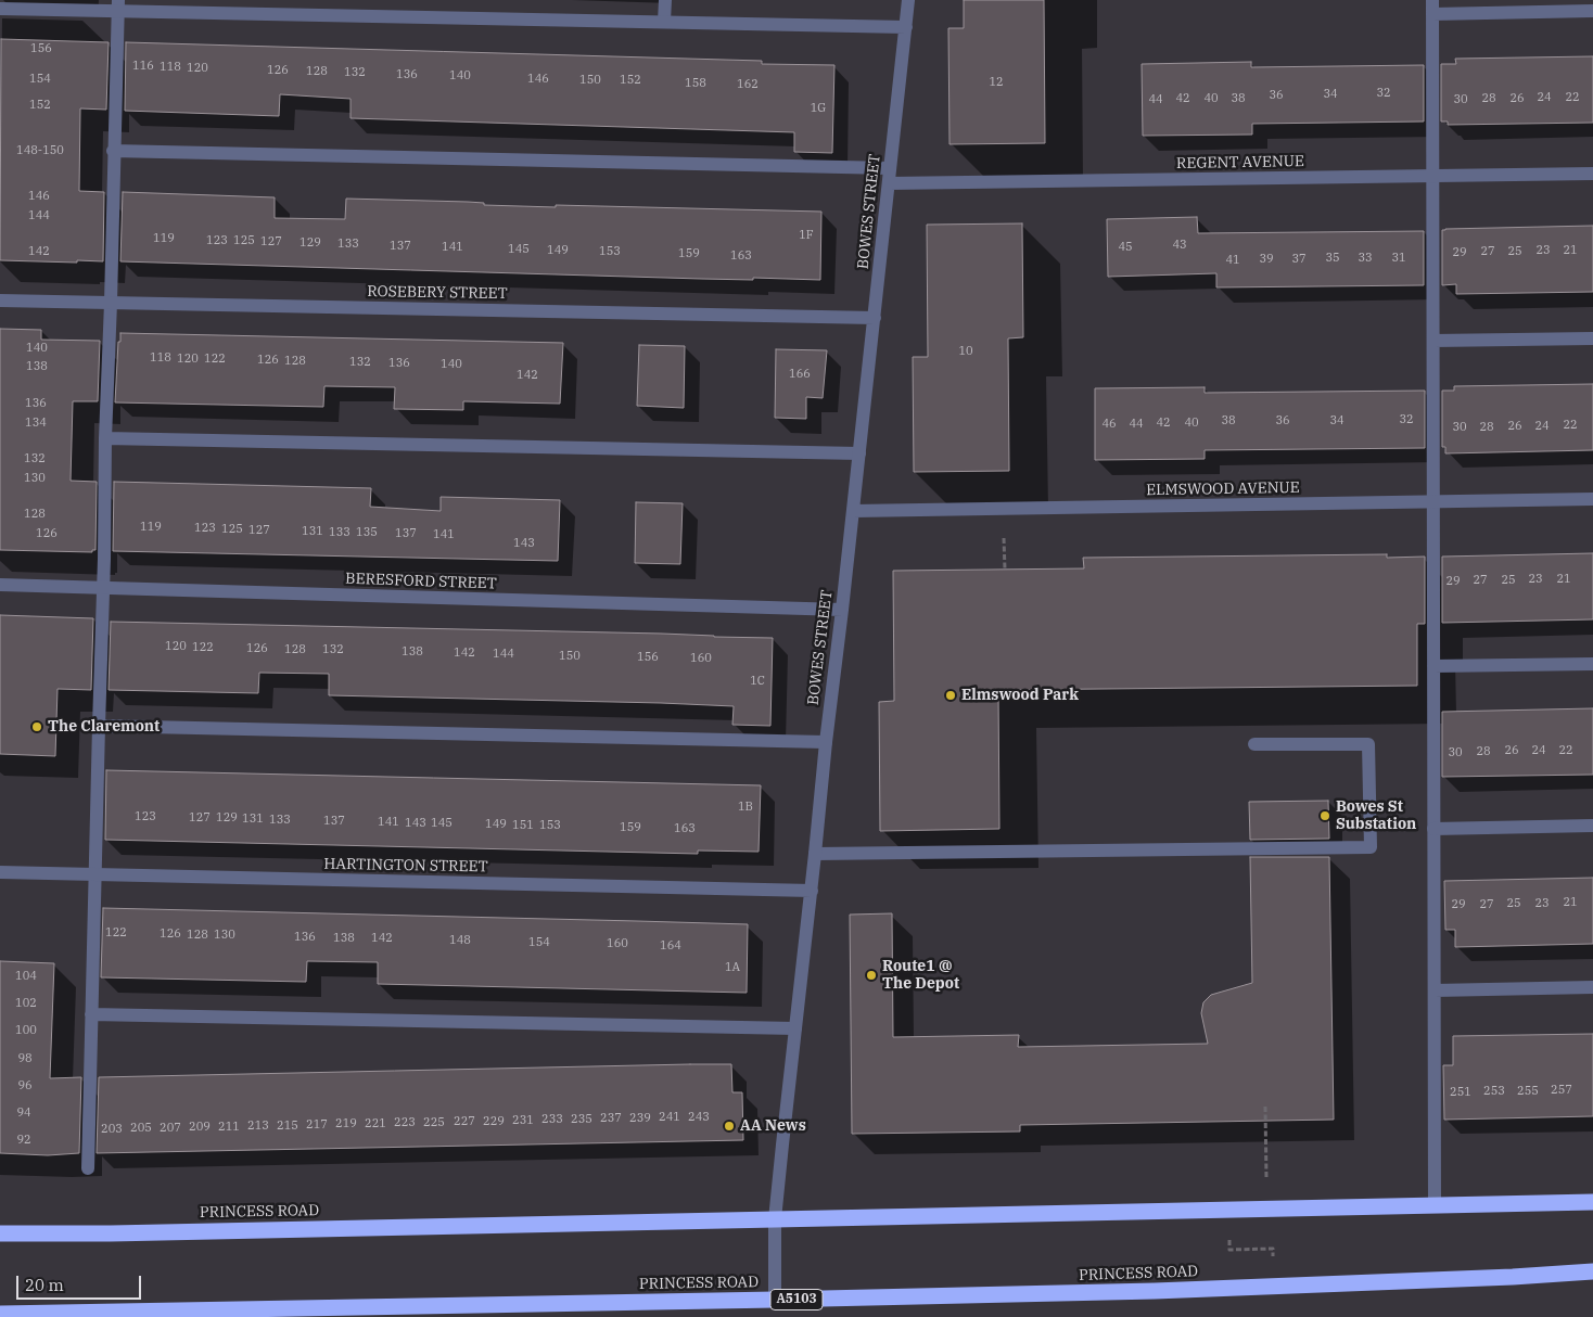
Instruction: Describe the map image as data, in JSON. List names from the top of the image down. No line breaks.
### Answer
{"streets":{"highway":["PRINCESS ROAD","A5103"],"street":["REGENT AVENUE","BOWES STREET","ROSEBERY STREET","ELMSWOOD AVENUE","BERESFORD STREET","HARTINGTON STREET"]},"crossings":[["REGENT AVENUE","BOWES STREET"],["BOWES STREET","ROSEBERY STREET"],["BOWES STREET","ELMSWOOD AVENUE"],["BOWES STREET","BERESFORD STREET"],["BOWES STREET","HARTINGTON STREET"],["BOWES STREET","PRINCESS ROAD"]],"places":["Elmswood Park","The Claremont","Bowes St Substation","Route1 @ The Depot","AA News"],"house_numbers":["156","116","118","120","126","128","132","136","140","154","146","150","152","12","158","162","32","34","36","24","22","42","40","38","28","26","44","30","152","1G","148-150","146","144","1F","119","123","125","127","129","133","43","137","141","45","145","149","23","21","142","153","27","25","29","159","163","35","33","31","39","37","41","140","10","118","120","122","126","128","132","136","140","138","166","142","136","32","38","36","34","134","42","40","46","44","22","26","24","30","28","132","130","128","119","123","125","127","131","133","135","126","137","141","143","23","21","27","25","29","120","122","126","128","132","138","142","144","150","156","160","1C","26","24","22","28","30","1B","123","127","129","131","133","137","141","143","145","149","151","153","159","163","21","25","23","29","27","122","126","128","130","136","138","142","148","154","160","164","1A","104","102","100","98","96","257","253","255","251","94","241","243","237","239","233","235","231","227","229","223","225","219","221","217","213","215","209","211","205","207","203","92"],"scale_bar":"20 m"}
